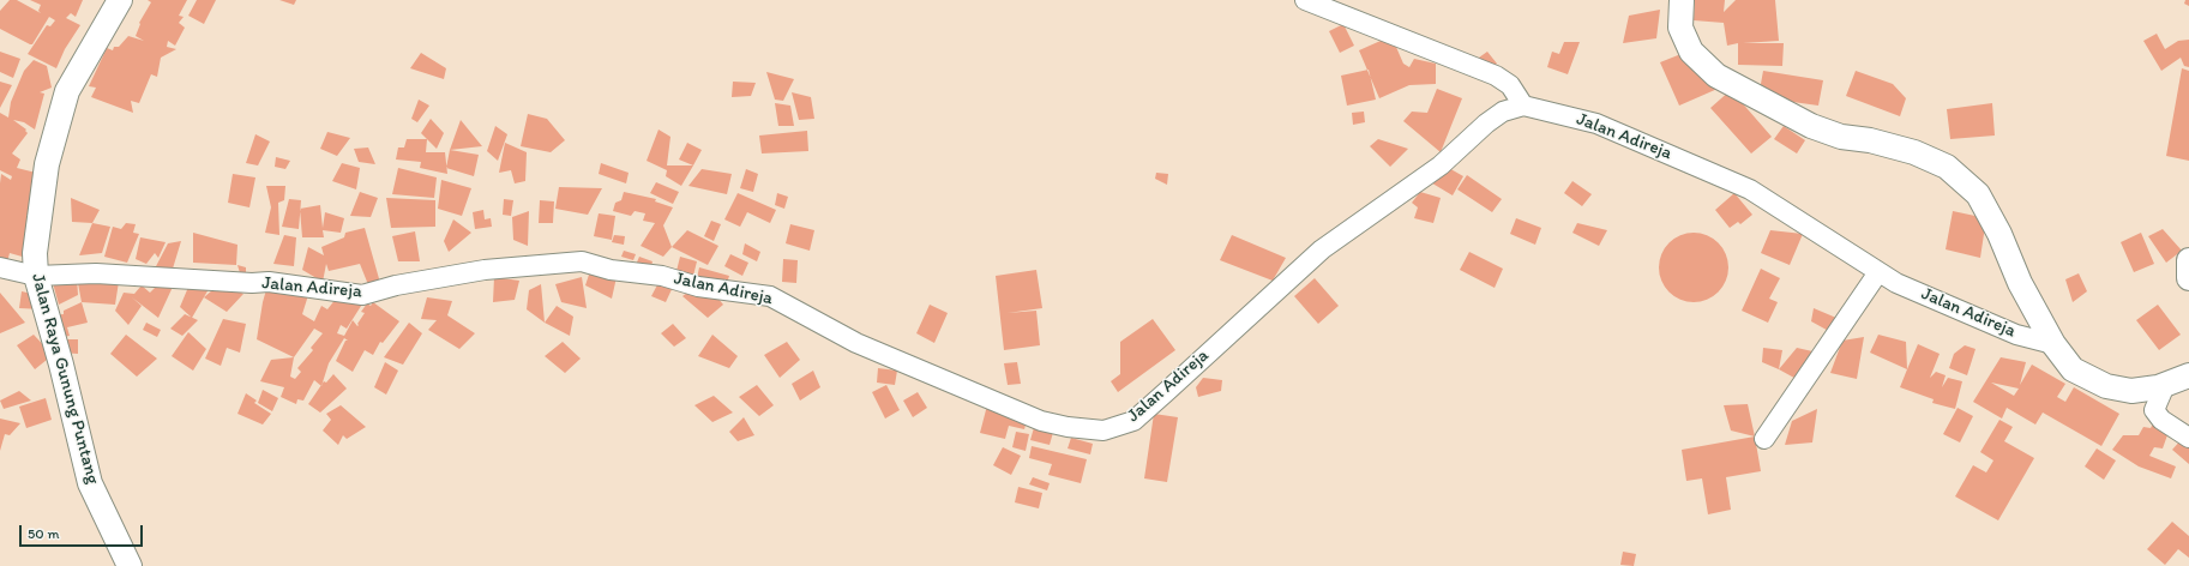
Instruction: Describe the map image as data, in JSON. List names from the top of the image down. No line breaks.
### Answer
{"streets":{"street":["Jalan Adireja","Jalan Raya Gunung Puntang"]},"crossings":[["Jalan Adireja","Jalan Raya Gunung Puntang"]],"scale_bar":"50 m"}
